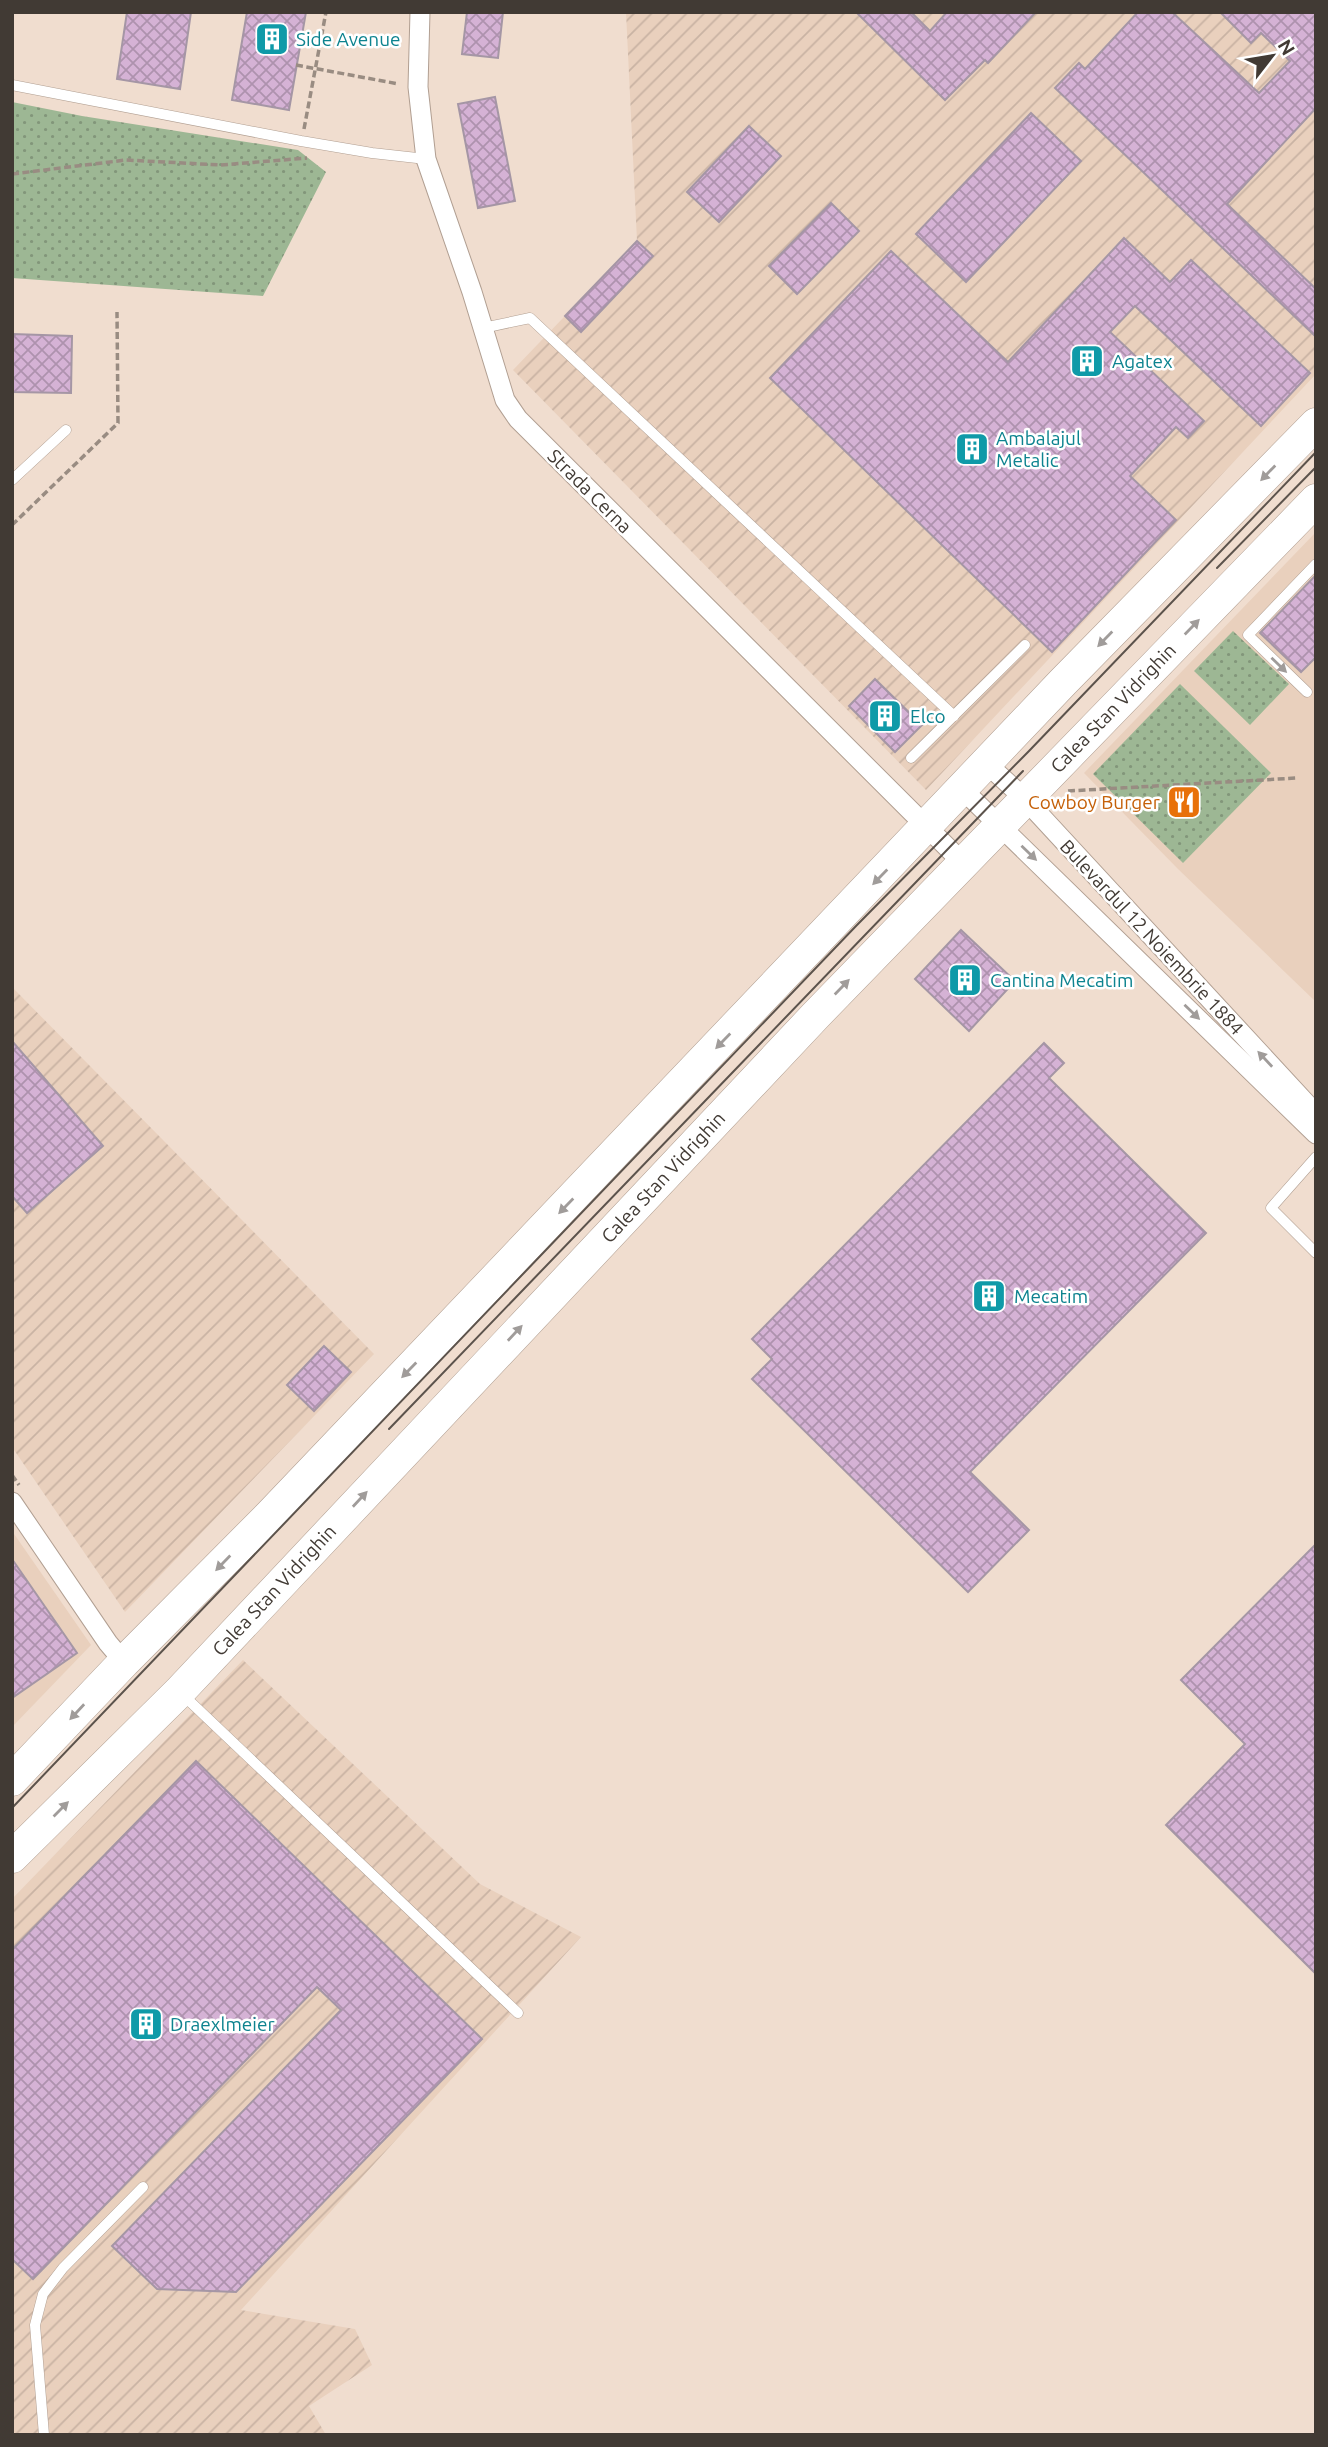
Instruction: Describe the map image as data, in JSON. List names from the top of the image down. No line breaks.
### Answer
{"streets":{"main road":["Calea Stan Vidrighin"],"street":["Strada Cerna","Bulevardul 12 Noiembrie 1884"]},"crossings":[["Strada Cerna","Calea Stan Vidrighin"],["Calea Stan Vidrighin","Bulevardul 12 Noiembrie 1884"]],"places":{"building":["Side Avenue","Agatex","Ambalajul Metalic","Elco","Cantina Mecatim","Mecatim","Draexlmeier"],"restaurant":["Cowboy Burger"]},"north":"top right"}
